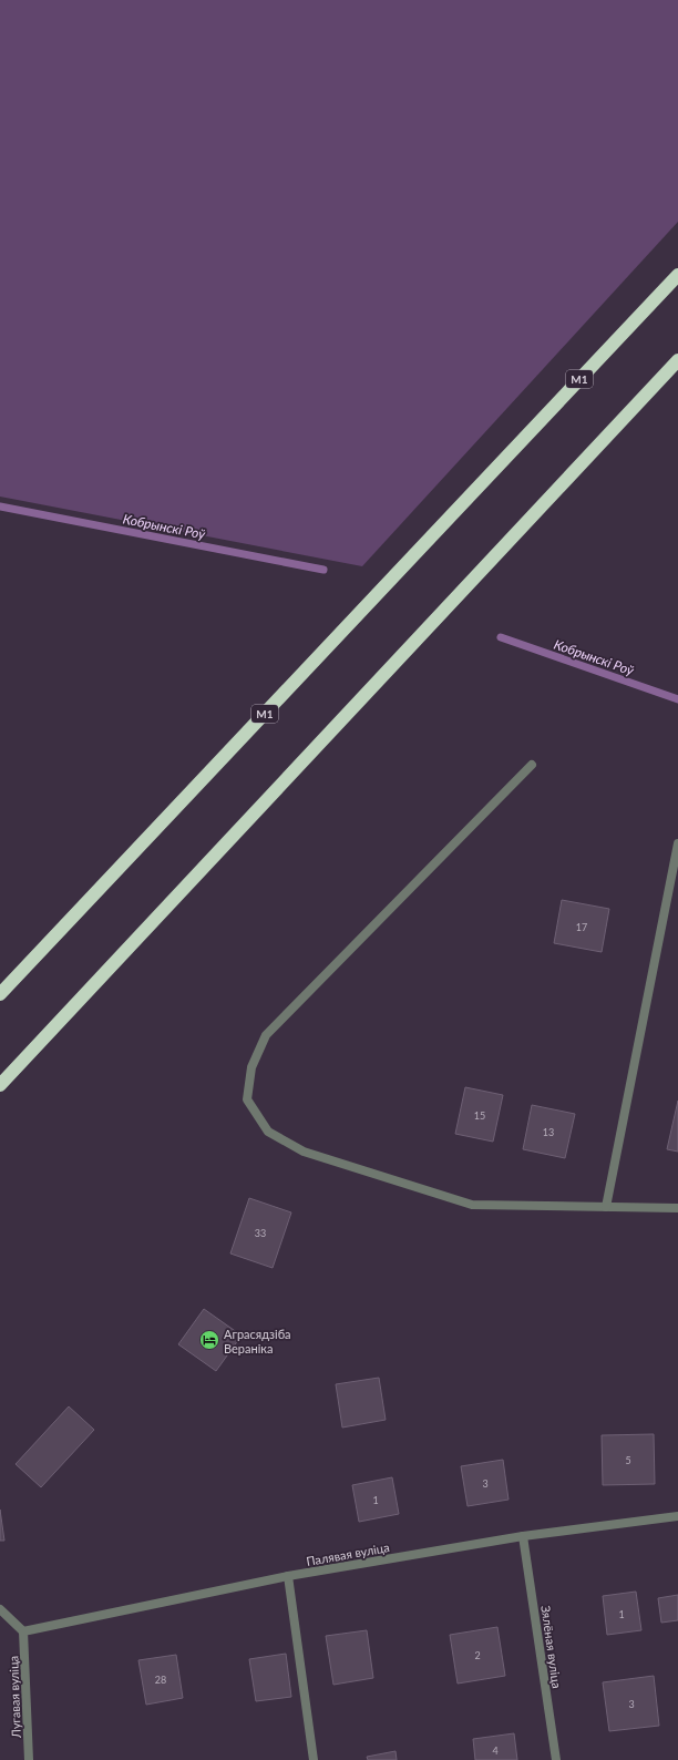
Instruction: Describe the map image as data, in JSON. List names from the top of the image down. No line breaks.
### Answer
{"streets":{"highway":["М1"],"street":["Палявая вуліца","Зялёная вуліца","Лугавая вуліца"]},"crossings":[["Палявая вуліца","Зялёная вуліца"],["Палявая вуліца","Лугавая вуліца"]],"water":["Кобрынскі Роў"],"places":{"hotel":["Аграсядзіба Вераніка"]},"house_numbers":["17","15","13","33","5","3","1","1","2","28","3","4"]}
